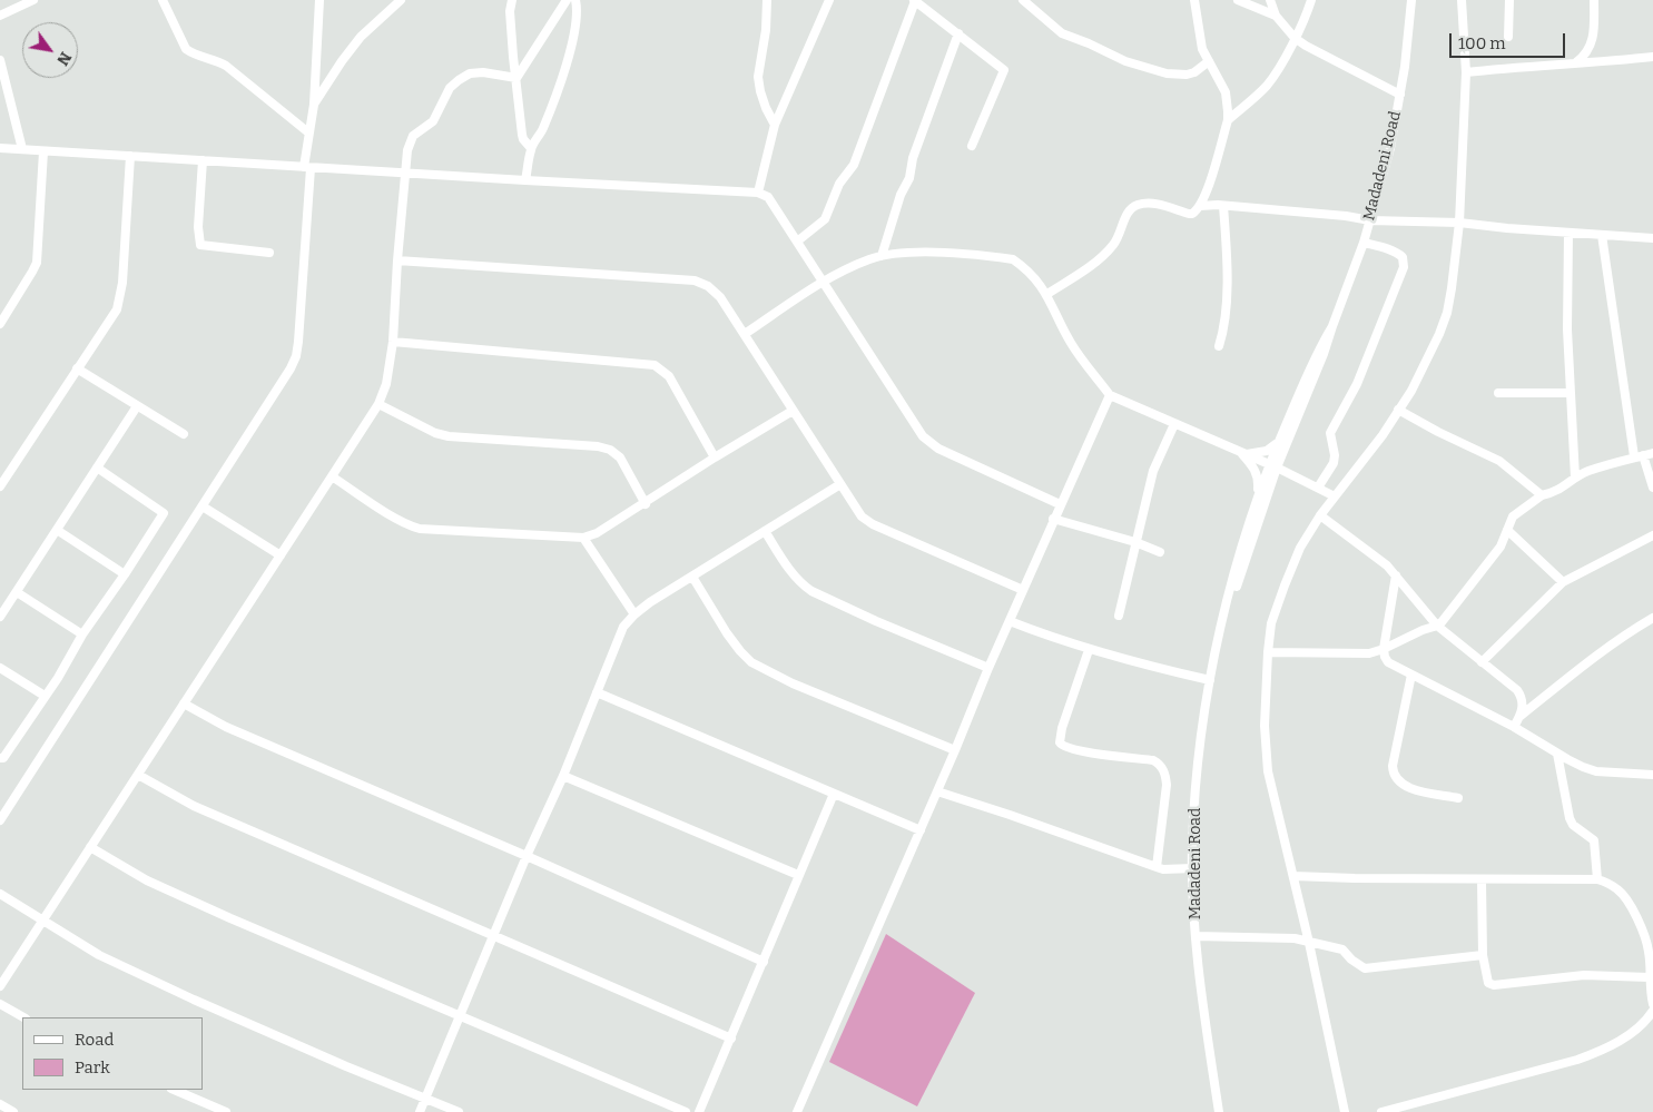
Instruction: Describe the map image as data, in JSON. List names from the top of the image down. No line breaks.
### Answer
{"streets":{"street":["Madadeni Road"]},"legend":["Road","Park"],"scale_bar":"100 m","north":"bottom right"}
